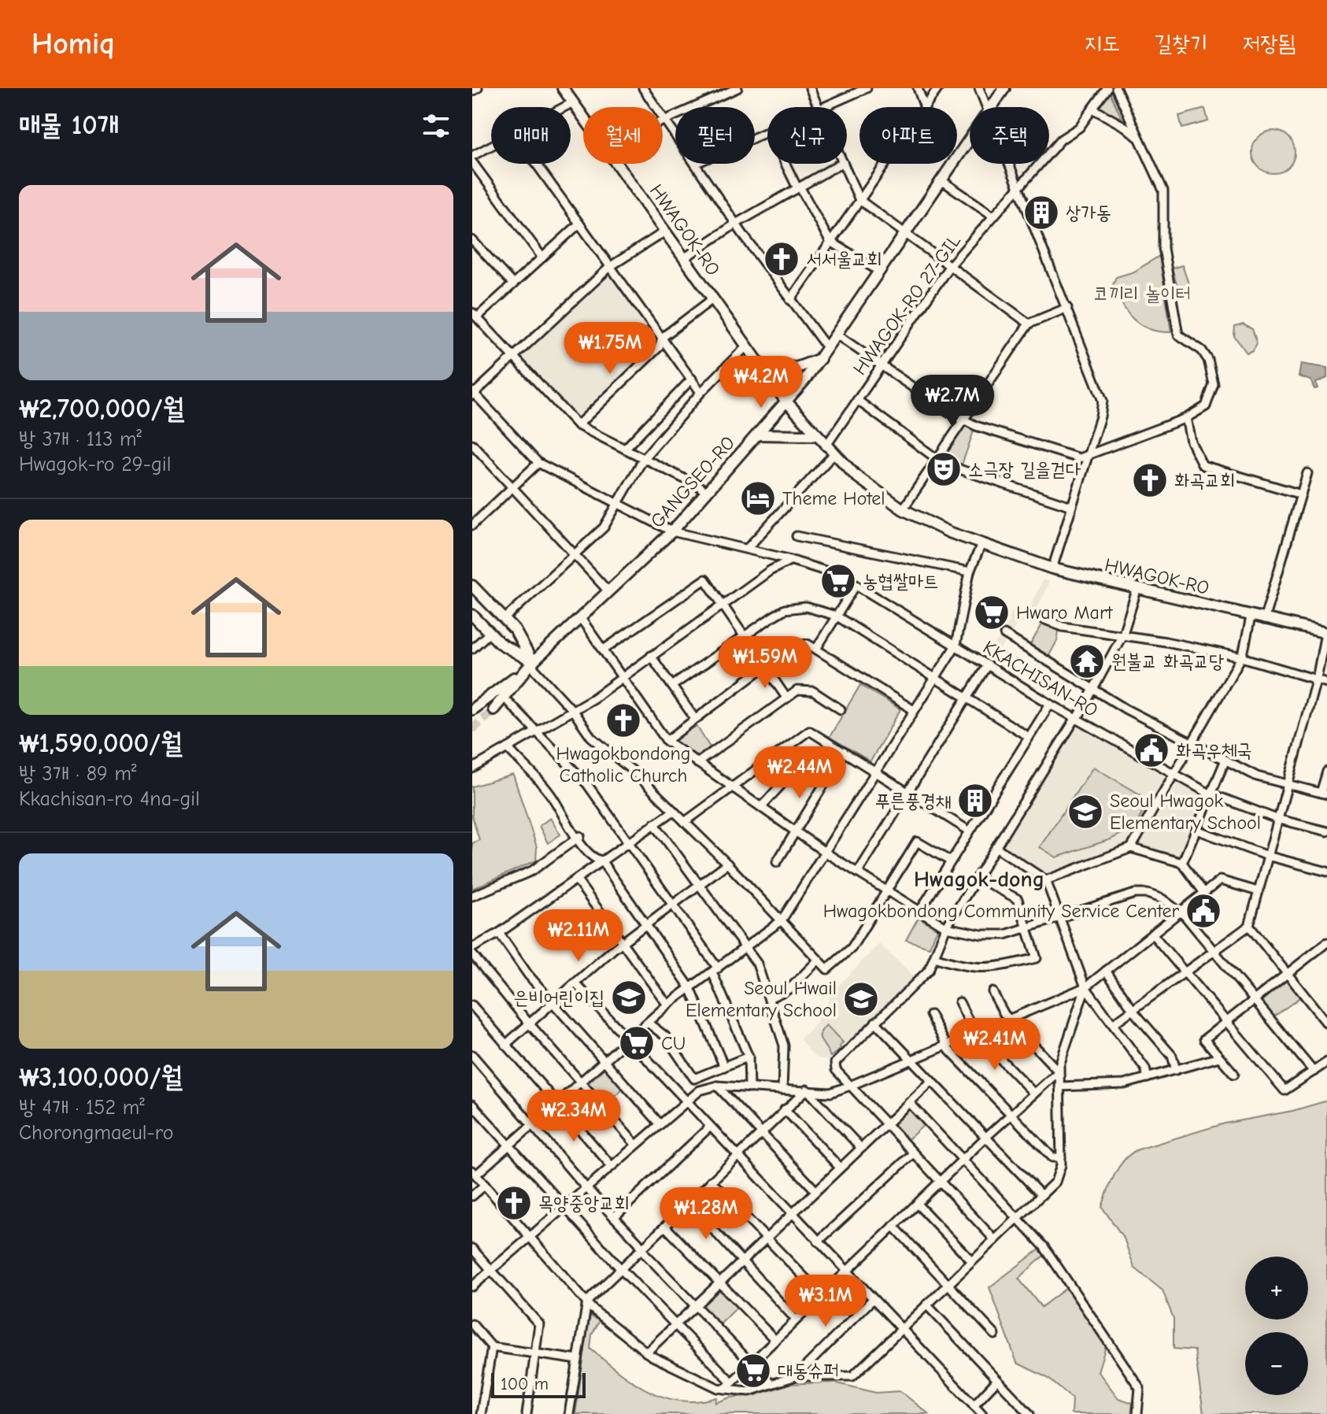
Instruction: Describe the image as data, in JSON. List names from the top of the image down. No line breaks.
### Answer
{"streets":{"main road":["HWAGOK-RO","GANGSEO-RO"],"street":["HWAGOK-RO 27-GIL","KKACHISAN-RO"]},"crossings":[["HWAGOK-RO","HWAGOK-RO 27-GIL"],["HWAGOK-RO","GANGSEO-RO"],["GANGSEO-RO","KKACHISAN-RO"]],"districts":["Hwagok-dong"],"parks":["코끼리 놀이터"],"places":{"building":["상가동","푸른풍경채"],"church":["서서울교회","화곡교회","Hwagokbondong Catholic Church","목양중앙교회"],"theatre":["소극장 길을걷다"],"hotel":["Theme Hotel"],"supermarket":["농협쌀마트","Hwaro Mart","CU","대동슈퍼"],"temple":["원불교 화곡교당"],"public building":["화곡우체국","Hwagokbondong Community Service Center"],"school or university":["Seoul Hwagok Elementary School","은비어린이집","Seoul Hwail Elementary School"]},"scale_bar":"100 m","page":{"header":"Homiq","nav":["지도","길찾기","저장됨"],"heading":"매물 10개","chip":["매매","월세","필터","신규","아파트","주택"],"list":[{"name":"₩2,700,000/월","note":"방 3개 · 113 m² · Hwagok-ro 29-gil"},{"name":"₩1,590,000/월","note":"방 3개 · 89 m² · Kkachisan-ro 4na-gil"},{"name":"₩3,100,000/월","note":"방 4개 · 152 m² · Chorongmaeul-ro"}],"price":["₩1.75M","₩4.2M","₩2.7M","₩1.59M","₩2.44M","₩2.11M","₩2.41M","₩2.34M","₩1.28M","₩3.1M"],"map_buttons":["+","−"],"scale":"100 m"}}
